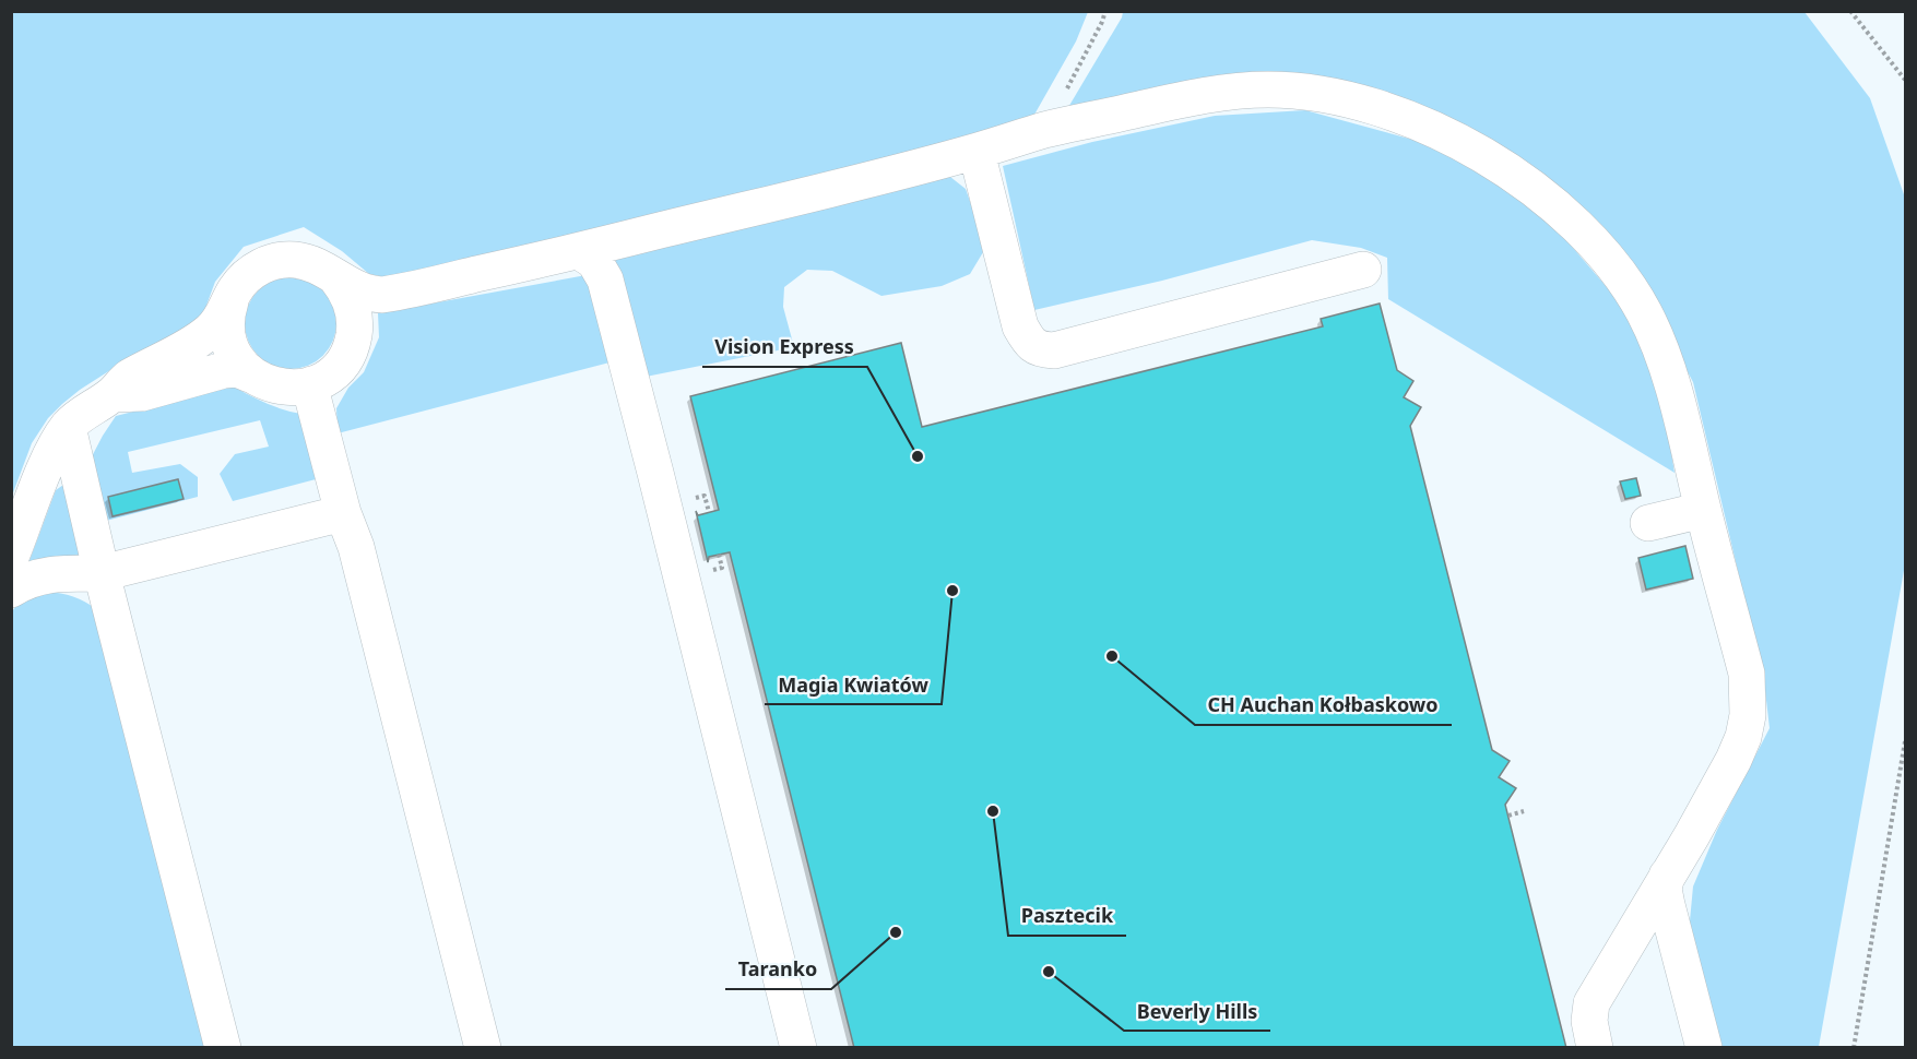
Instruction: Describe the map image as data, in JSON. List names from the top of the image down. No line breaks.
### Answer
{"places":["Vision Express","Magia Kwiatów","CH Auchan Kołbaskowo","Pasztecik","Taranko","Beverly Hills"]}
